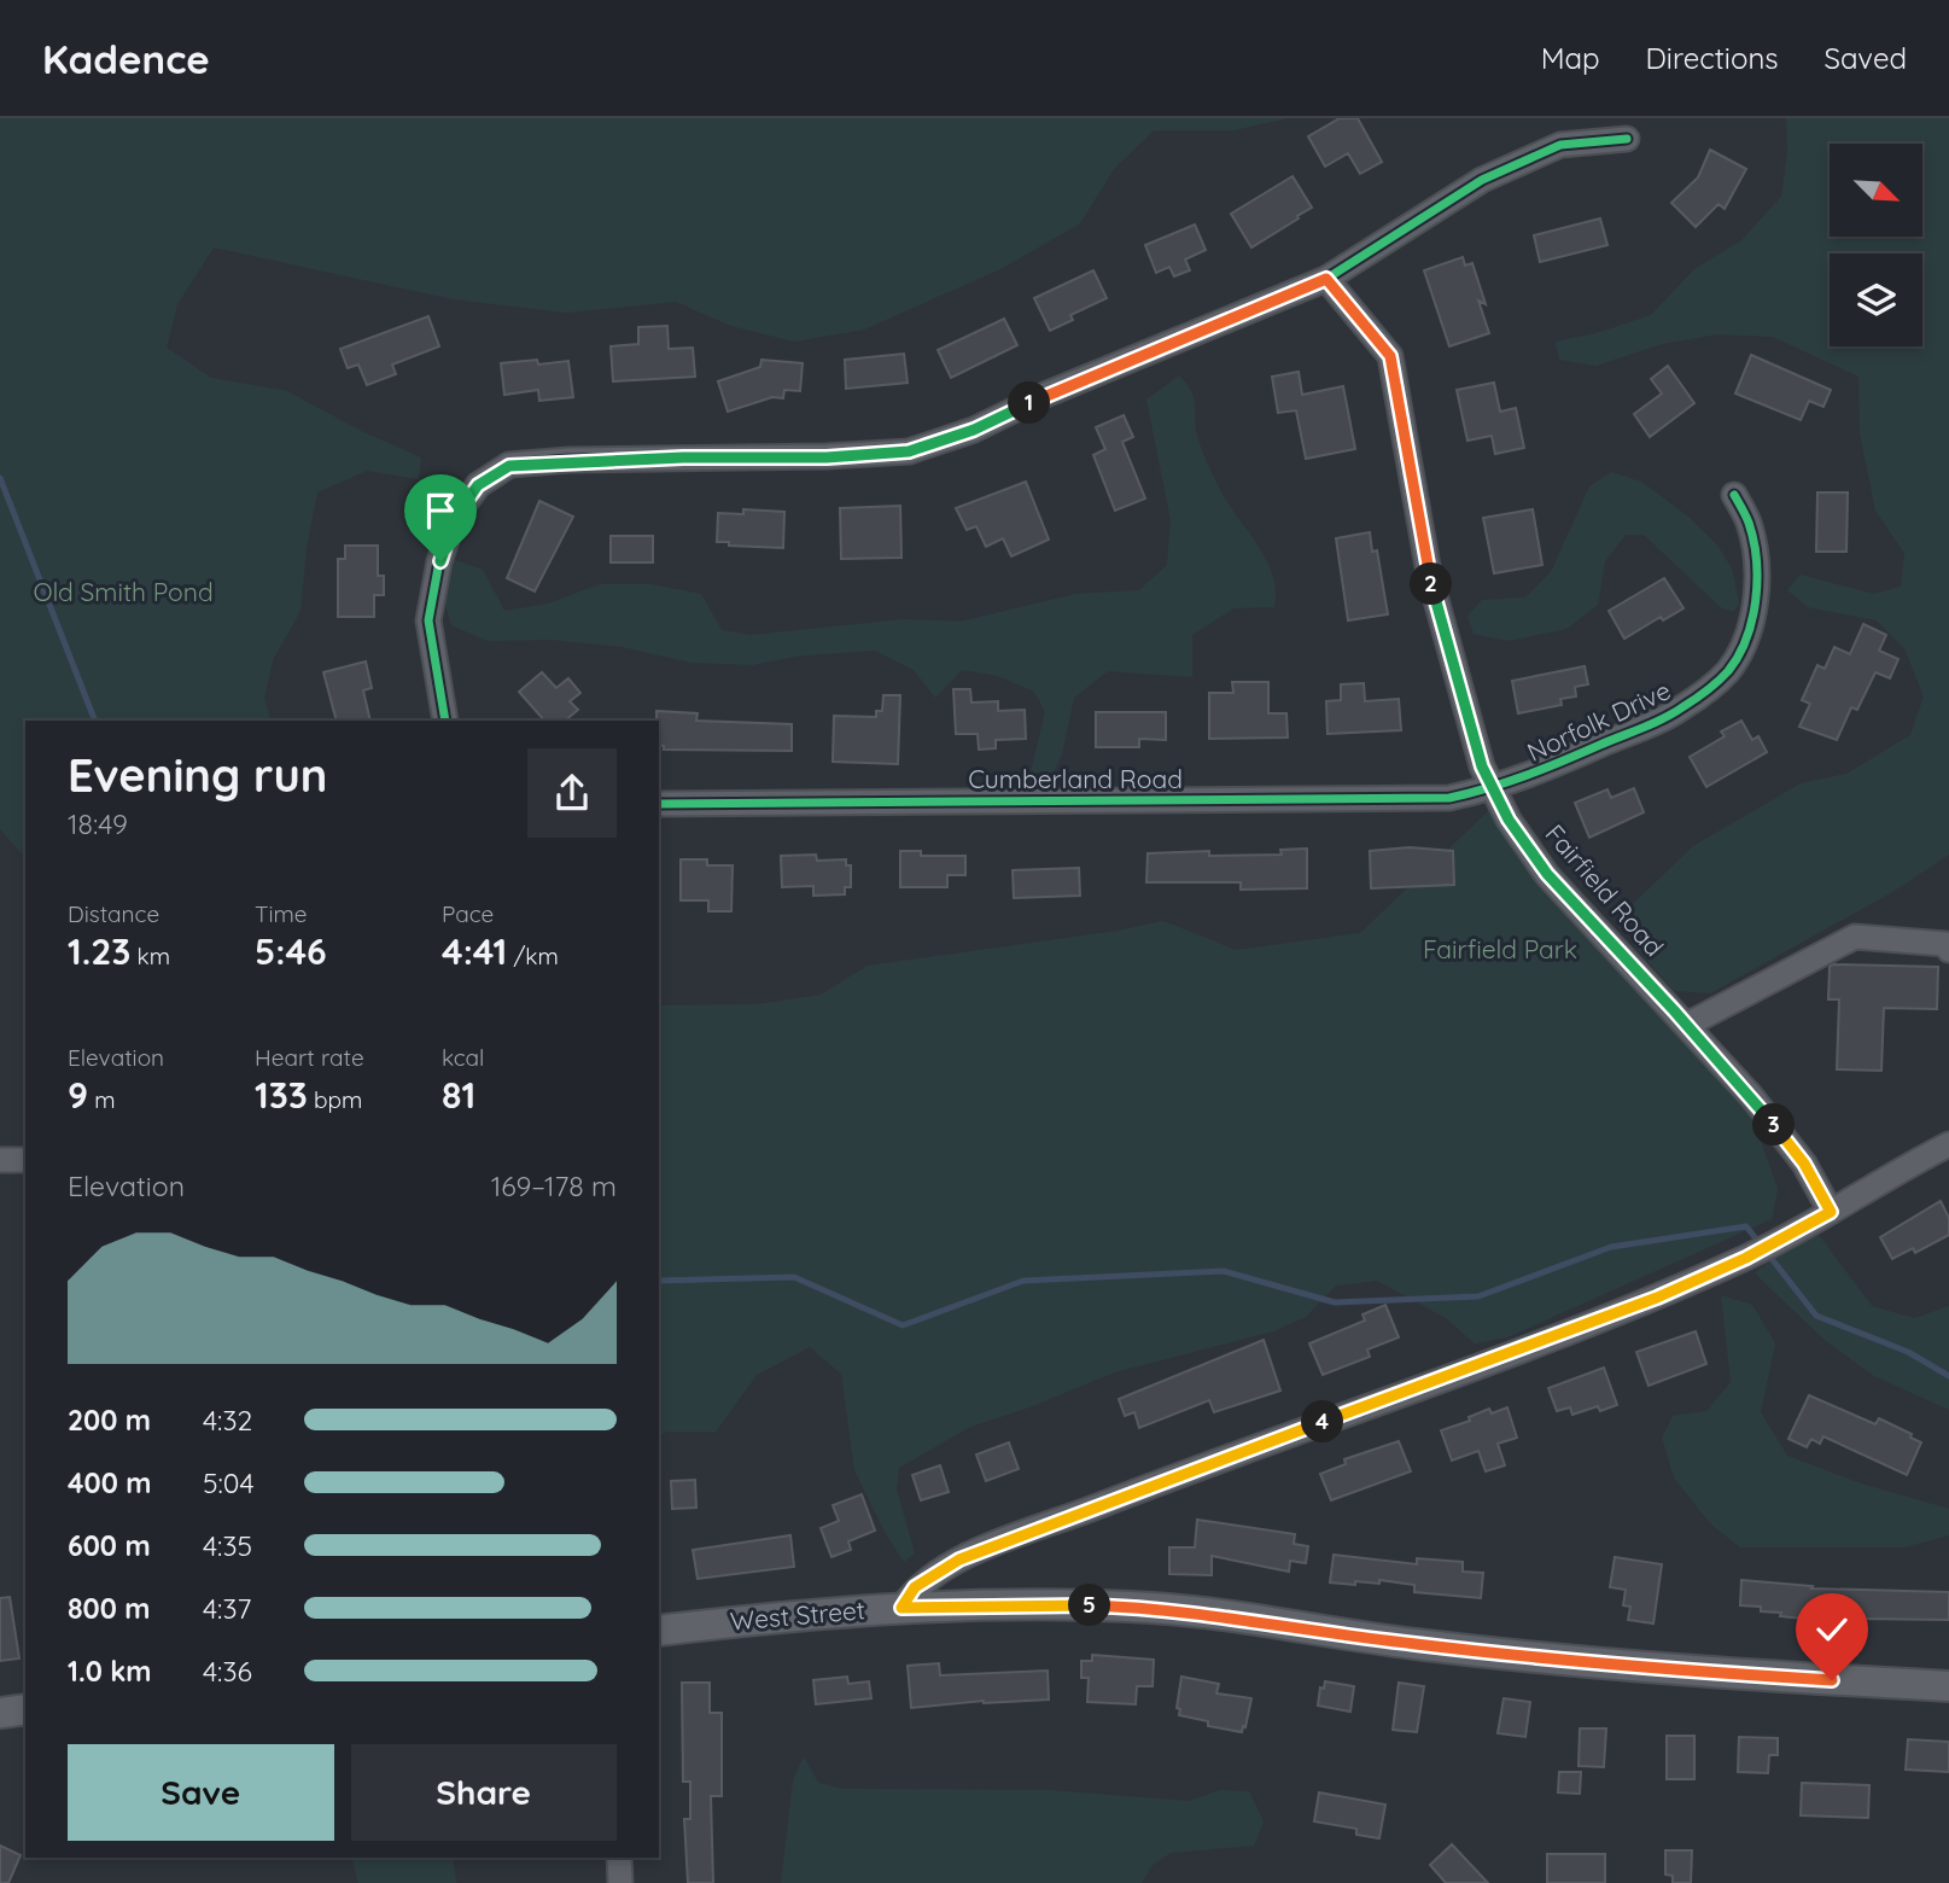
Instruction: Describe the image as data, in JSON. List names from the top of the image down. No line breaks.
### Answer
{"streets":{"main road":["West Street"],"street":["Norfolk Drive","Cumberland Road","Fairfield Road"]},"crossings":[["Norfolk Drive","Cumberland Road"],["Norfolk Drive","Fairfield Road"],["Cumberland Road","Fairfield Road"],["Fairfield Road","West Street"]],"parks":["Old Smith Pond","Fairfield Park"],"north":"bottom right","page":{"header":"Kadence","nav":["Map","Directions","Saved"],"pins":["1","2","3","4","5"],"heading":["Evening run","18:49"],"stats":[["Distance","1.23 km"],["Time","5:46"],["Pace","4:41 /km"],["Elevation","9 m"],["Heart rate","133 bpm"],["kcal","81"]],"chart":["Elevation","169–178 m"],"list":[{"name":"200 m","note":"4:32"},{"name":"400 m","note":"5:04"},{"name":"600 m","note":"4:35"},{"name":"800 m","note":"4:37"},{"name":"1.0 km","note":"4:36"}],"buttons":["Save","Share"]}}
